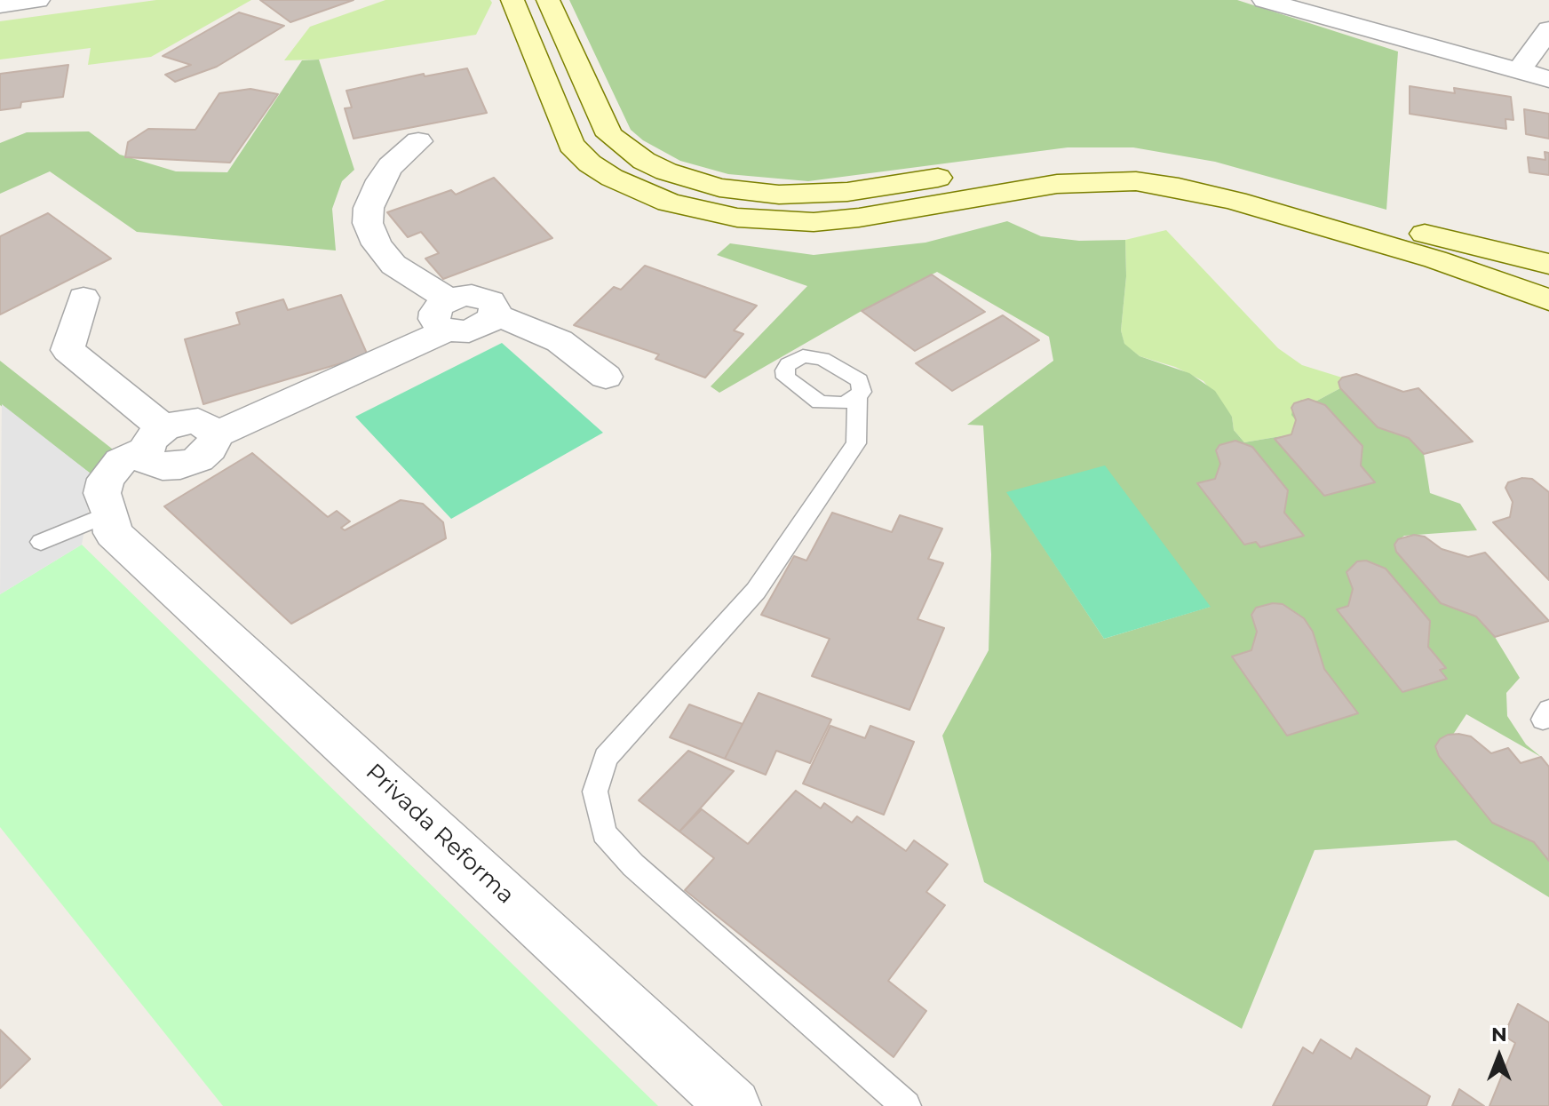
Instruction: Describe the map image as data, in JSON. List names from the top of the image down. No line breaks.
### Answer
{"streets":{"street":["Privada Reforma"]},"north":"top"}
